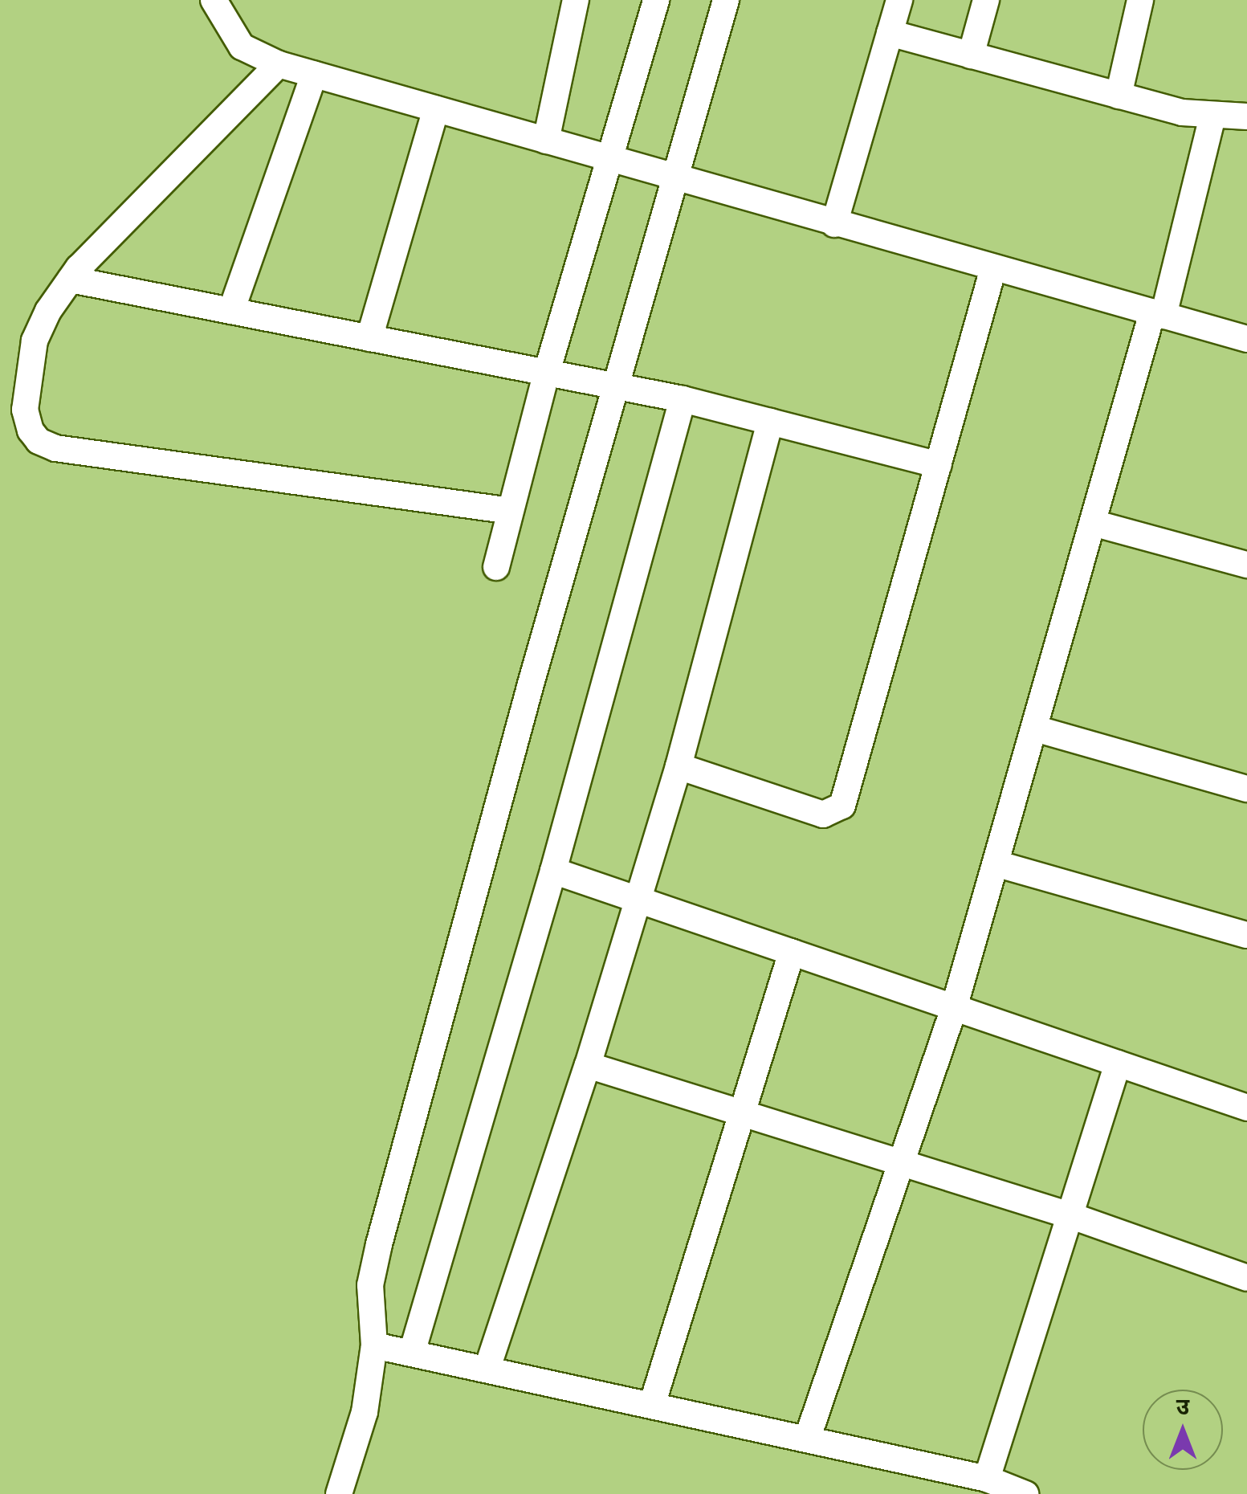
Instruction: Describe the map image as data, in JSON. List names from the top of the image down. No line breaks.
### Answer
{"north":"top"}
